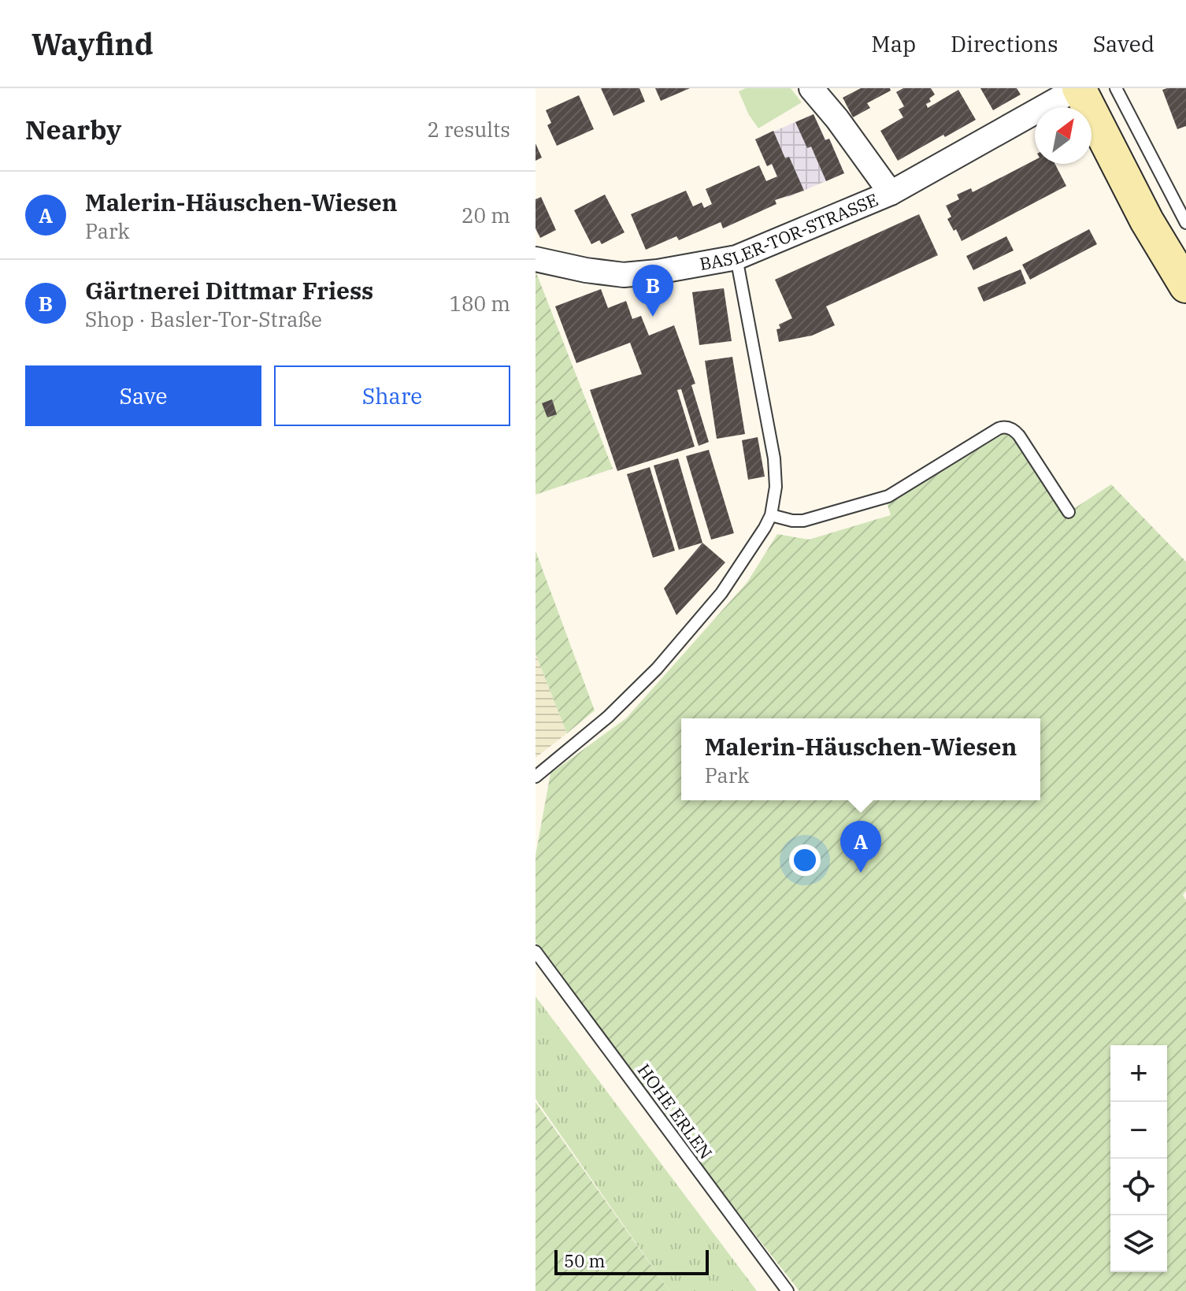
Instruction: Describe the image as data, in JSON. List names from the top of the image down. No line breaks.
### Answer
{"streets":{"street":["BASLER-TOR-STRASSE"],"lane":["HOHE ERLEN"]},"scale_bar":"50 m","north":"top right","page":{"header":"Wayfind","nav":["Map","Directions","Saved"],"heading":["Nearby","2 results"],"list":[{"mark":"A","name":"Malerin-Häuschen-Wiesen","note":"Park","value":"20 m"},{"mark":"B","name":"Gärtnerei Dittmar Friess","note":"Shop · Basler-Tor-Straße","value":"180 m"}],"pins":["B","A"],"buttons":["Save","Share"],"popup":["Malerin-Häuschen-Wiesen","Park"],"map_buttons":["+","−"],"scale":"50 m"}}
